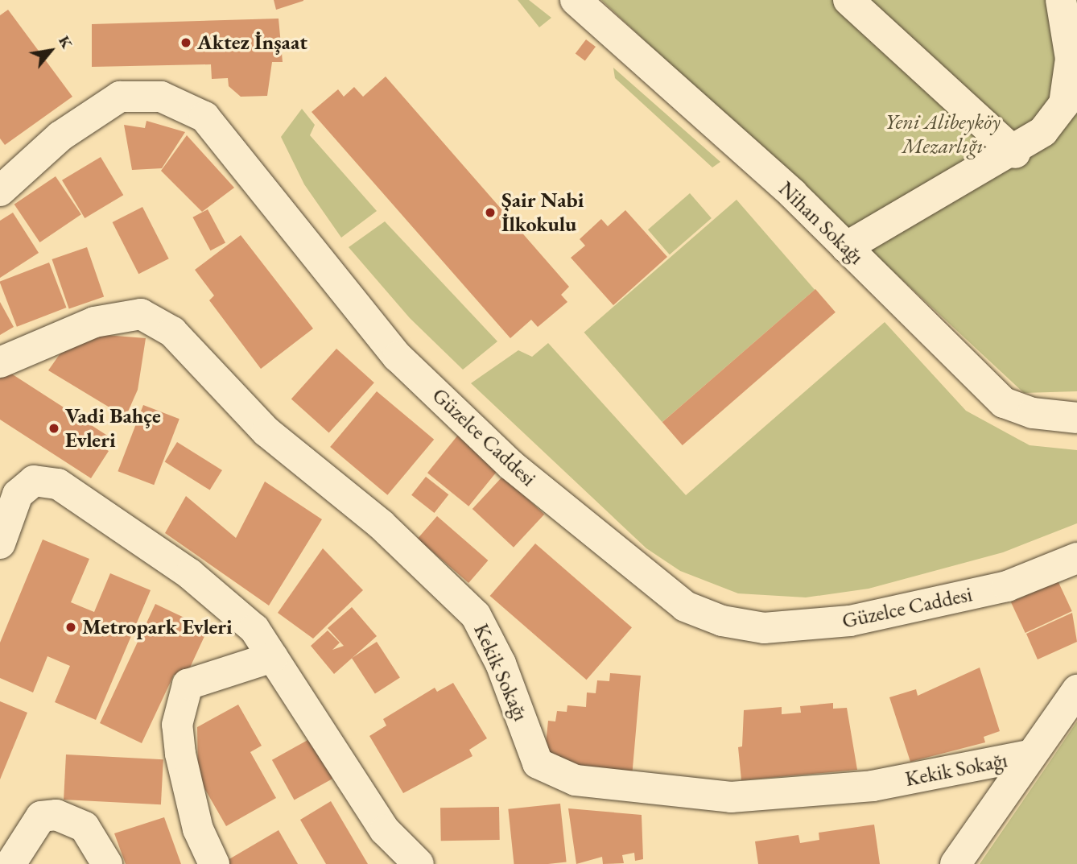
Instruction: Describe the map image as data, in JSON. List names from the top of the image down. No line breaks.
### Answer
{"streets":{"street":["Nihan Sokağı","Güzelce Caddesi","Kekik Sokağı"]},"parks":["Yeni Alibeyköy Mezarlığı"],"places":["Aktez İnşaat","Şair Nabi İlkokulu","Vadi Bahçe Evleri","Metropark Evleri"],"north":"top right"}
